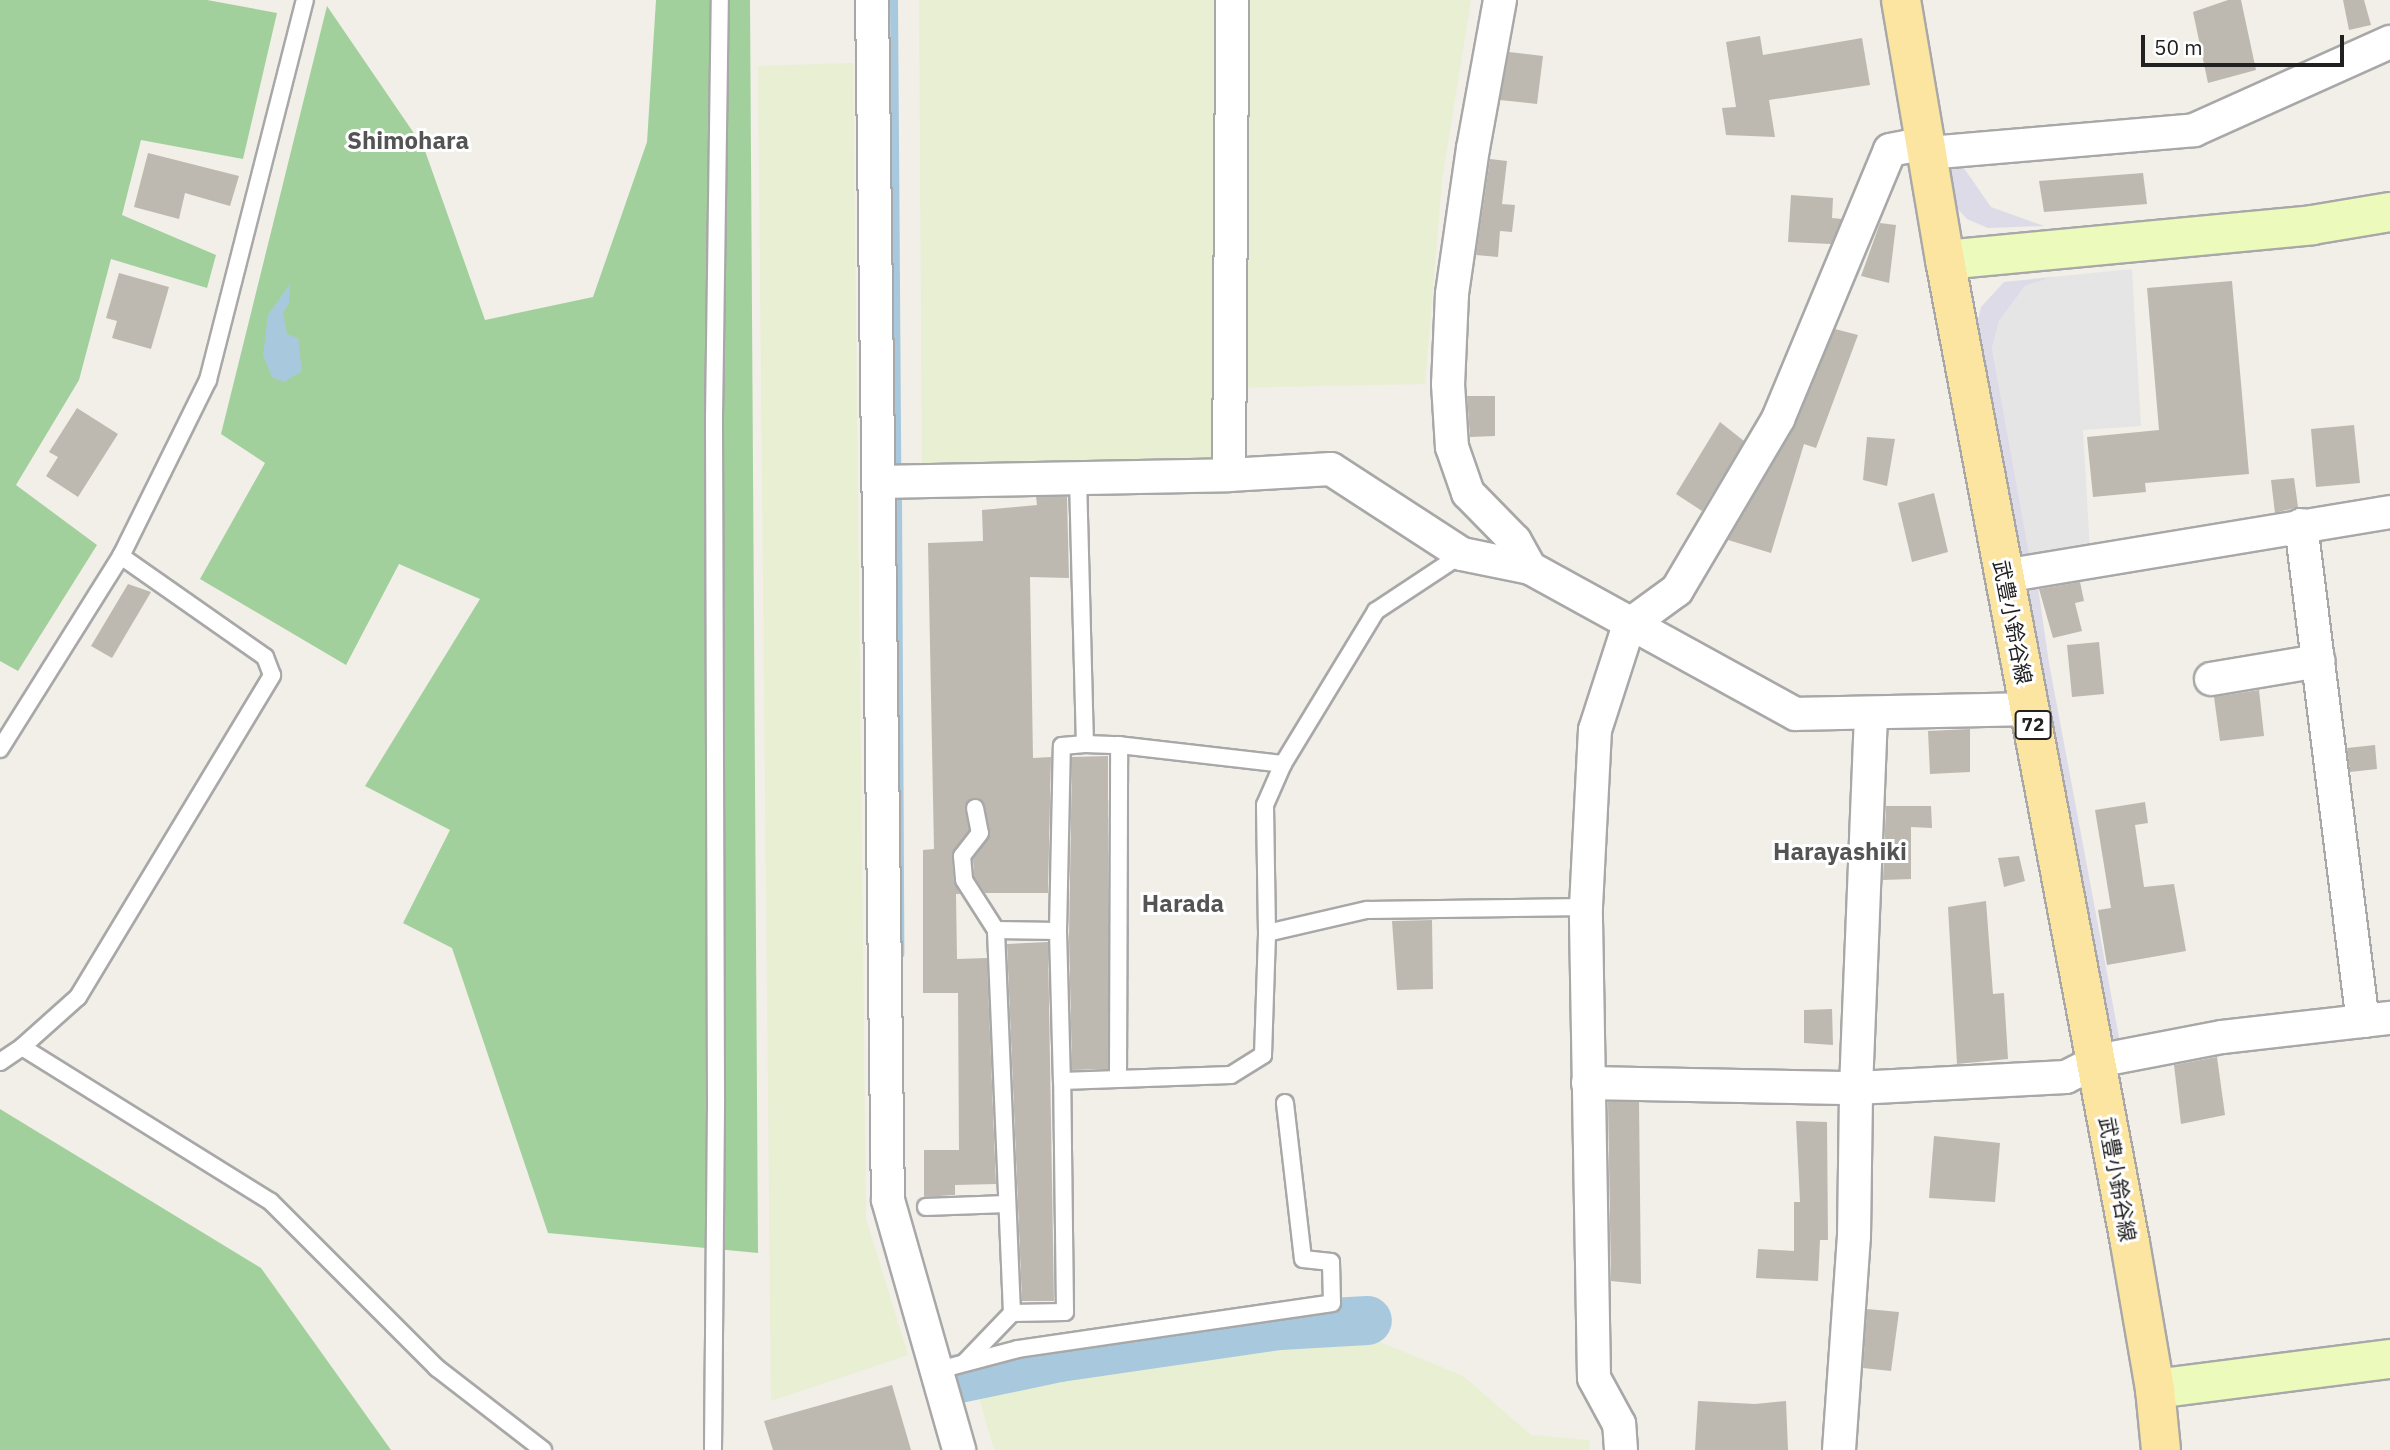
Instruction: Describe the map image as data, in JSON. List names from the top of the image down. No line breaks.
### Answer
{"streets":{"main road":["武豊小鈴谷線","72"]},"districts":["Shimohara","Harayashiki","Harada"],"scale_bar":"50 m"}
